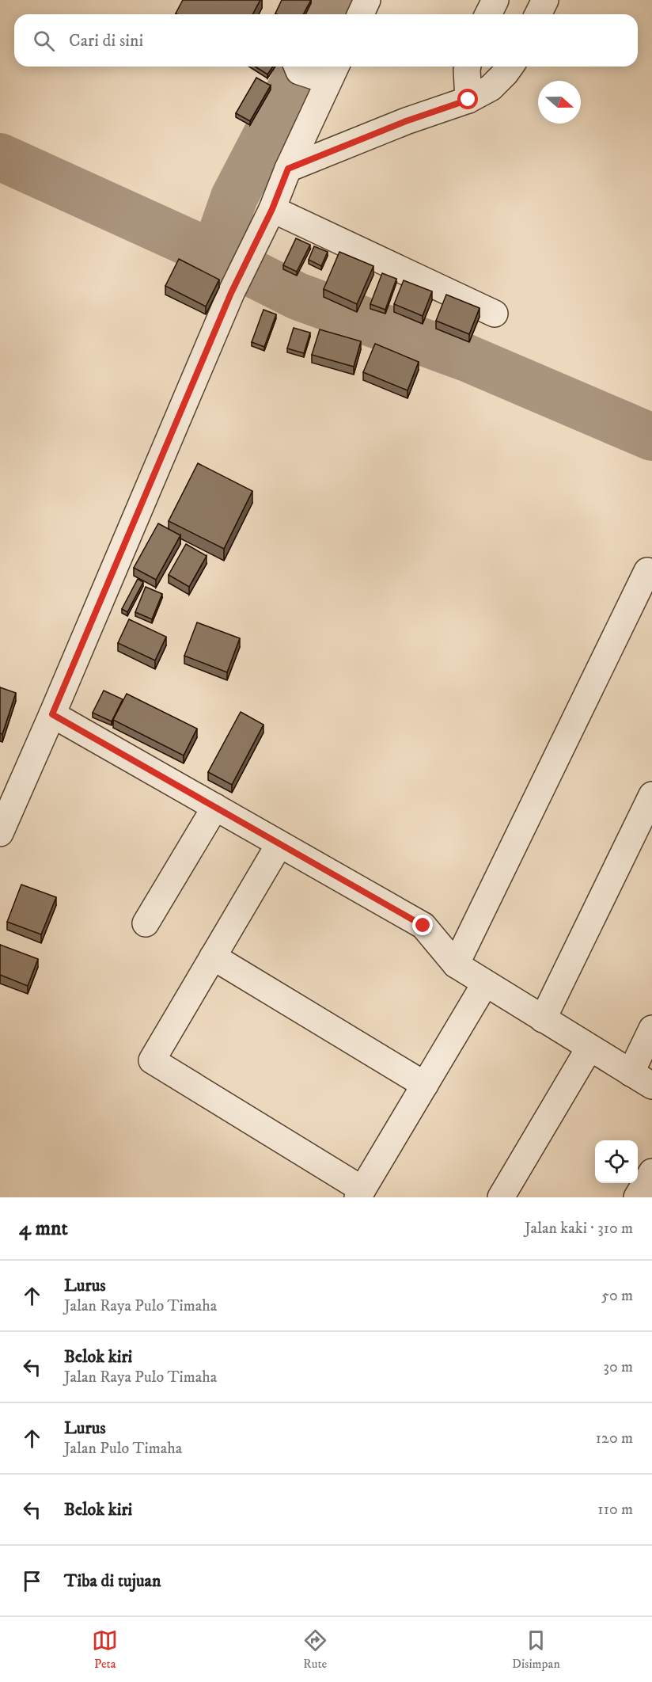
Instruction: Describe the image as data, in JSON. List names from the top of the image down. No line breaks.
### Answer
{"north":"right","page":{"search":"Cari di sini","heading":["4 mnt","Jalan kaki · 310 m"],"list":[["Lurus","Jalan Raya Pulo Timaha","50 m"],["Belok kiri","Jalan Raya Pulo Timaha","30 m"],["Lurus","Jalan Pulo Timaha","120 m"],["Belok kiri","110 m"],"Tiba di tujuan"],"nav":["Peta","Rute","Disimpan"]}}
